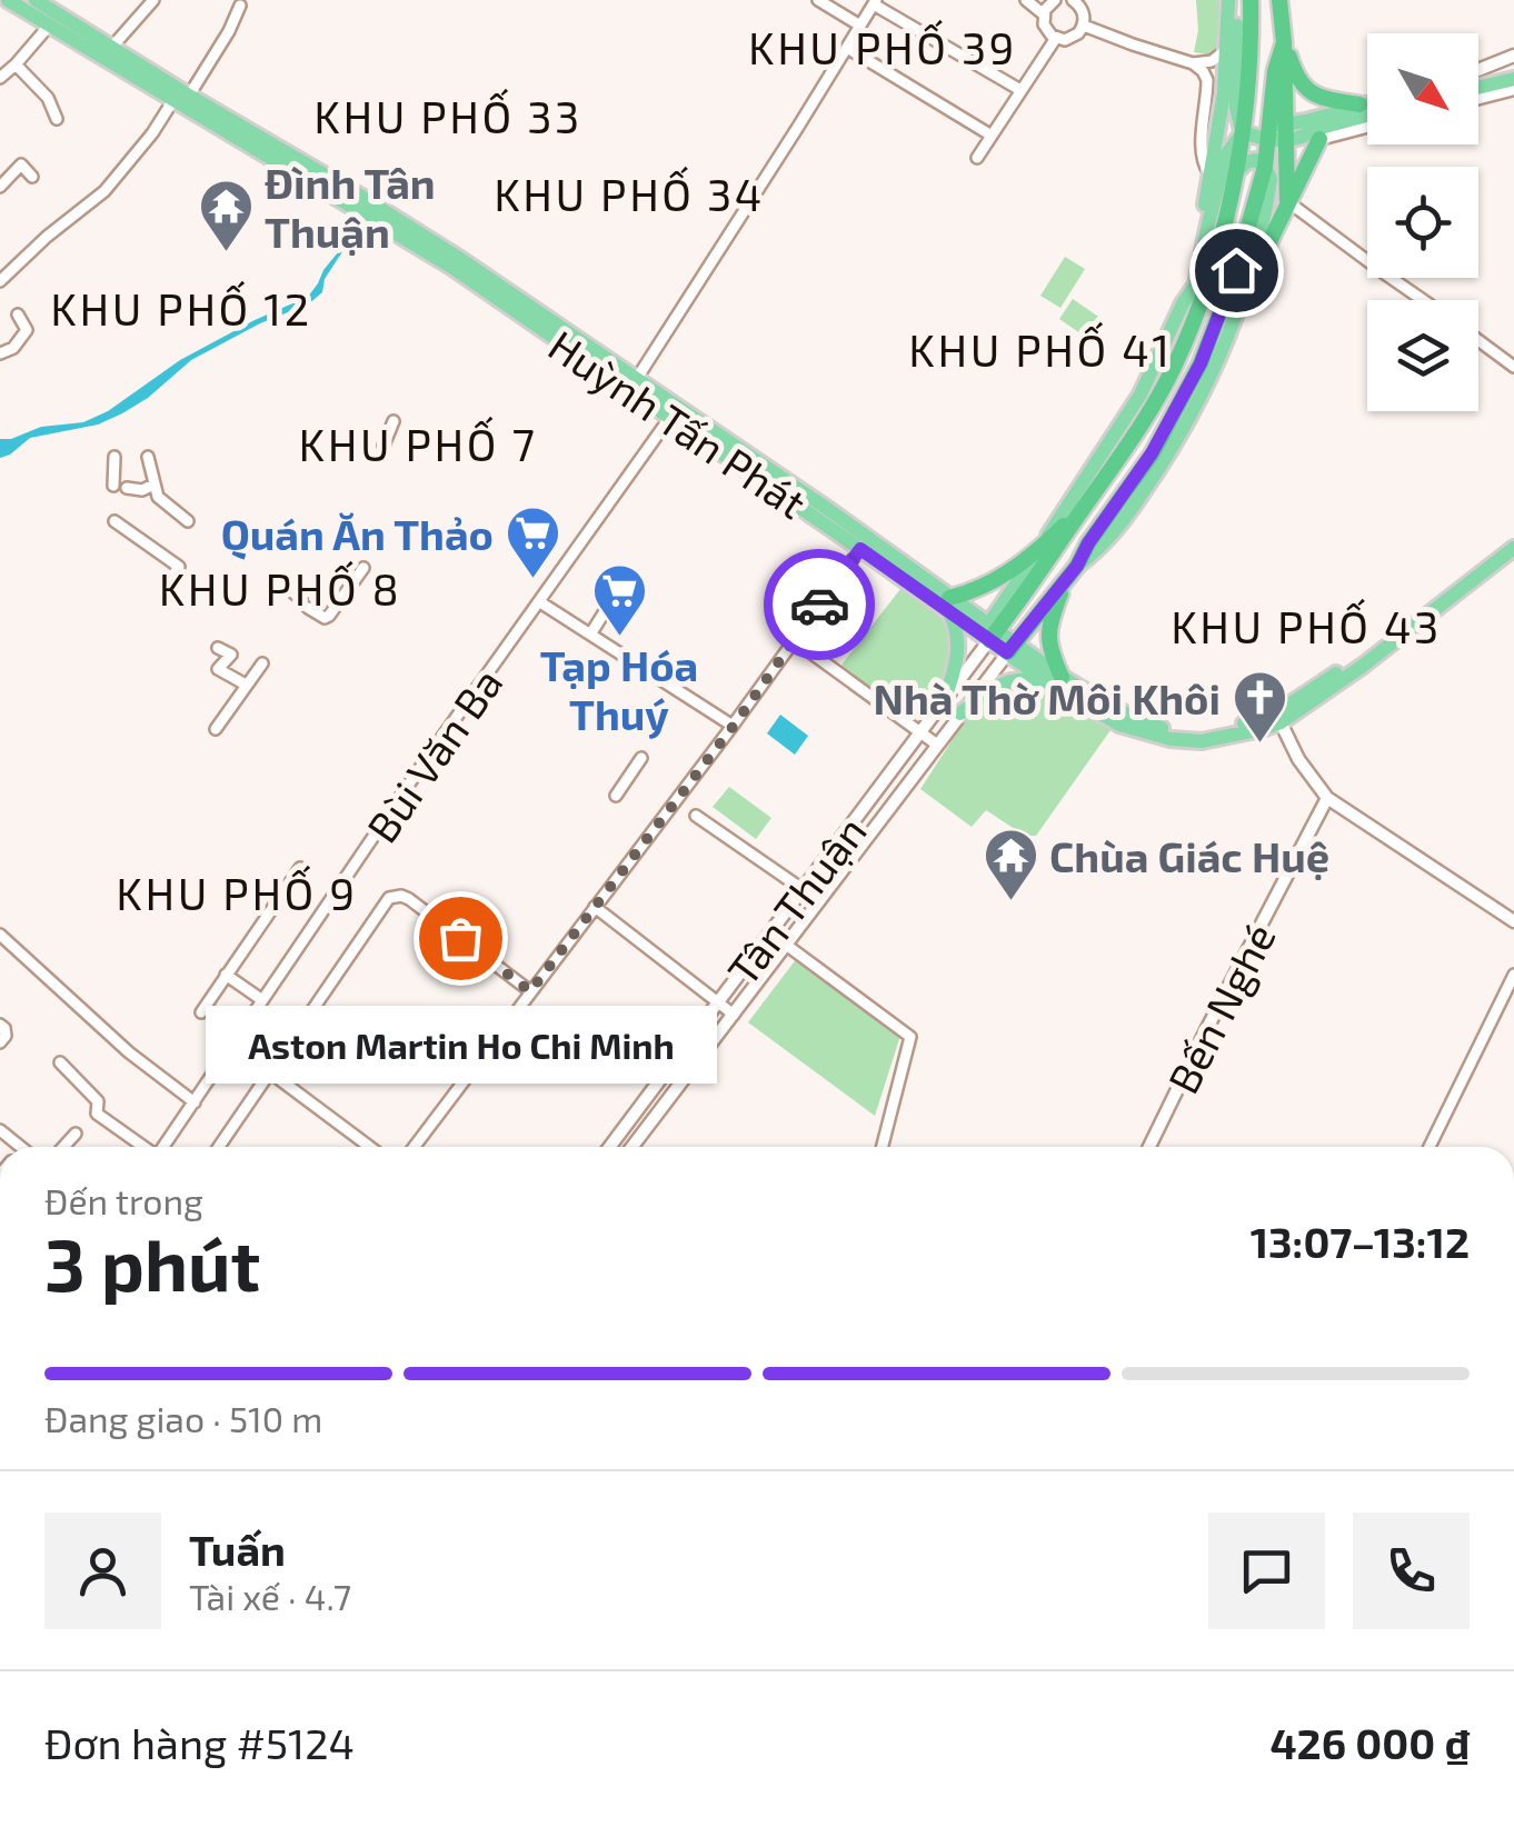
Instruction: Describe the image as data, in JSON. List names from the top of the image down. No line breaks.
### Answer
{"streets":{"main road":["Huỳnh Tấn Phát"],"street":["Bùi Văn Ba","Tân Thuận","Bến Nghé"]},"crossings":[["Huỳnh Tấn Phát","Bùi Văn Ba"],["Huỳnh Tấn Phát","Tân Thuận"]],"districts":["KHU PHỐ 39","KHU PHỐ 33","KHU PHỐ 34","KHU PHỐ 12","KHU PHỐ 41","KHU PHỐ 7","KHU PHỐ 8","KHU PHỐ 43","KHU PHỐ 9"],"places":{"temple":["Đình Tân Thuận","Chùa Giác Huệ"],"supermarket":["Quán Ăn Thảo","Tạp Hóa Thuý"],"church":["Nhà Thờ Môi Khôi"],"other":["Aston Martin Ho Chi Minh"]},"north":"bottom right","page":{"bubble":"Aston Martin Ho Chi Minh","heading":["3 phút","Đến trong","13:07–13:12"],"panel":["Tuấn","Tài xế · 4.7","Đơn hàng #5124","426 000 ₫"],"bar":"Đang giao · 510 m"}}
